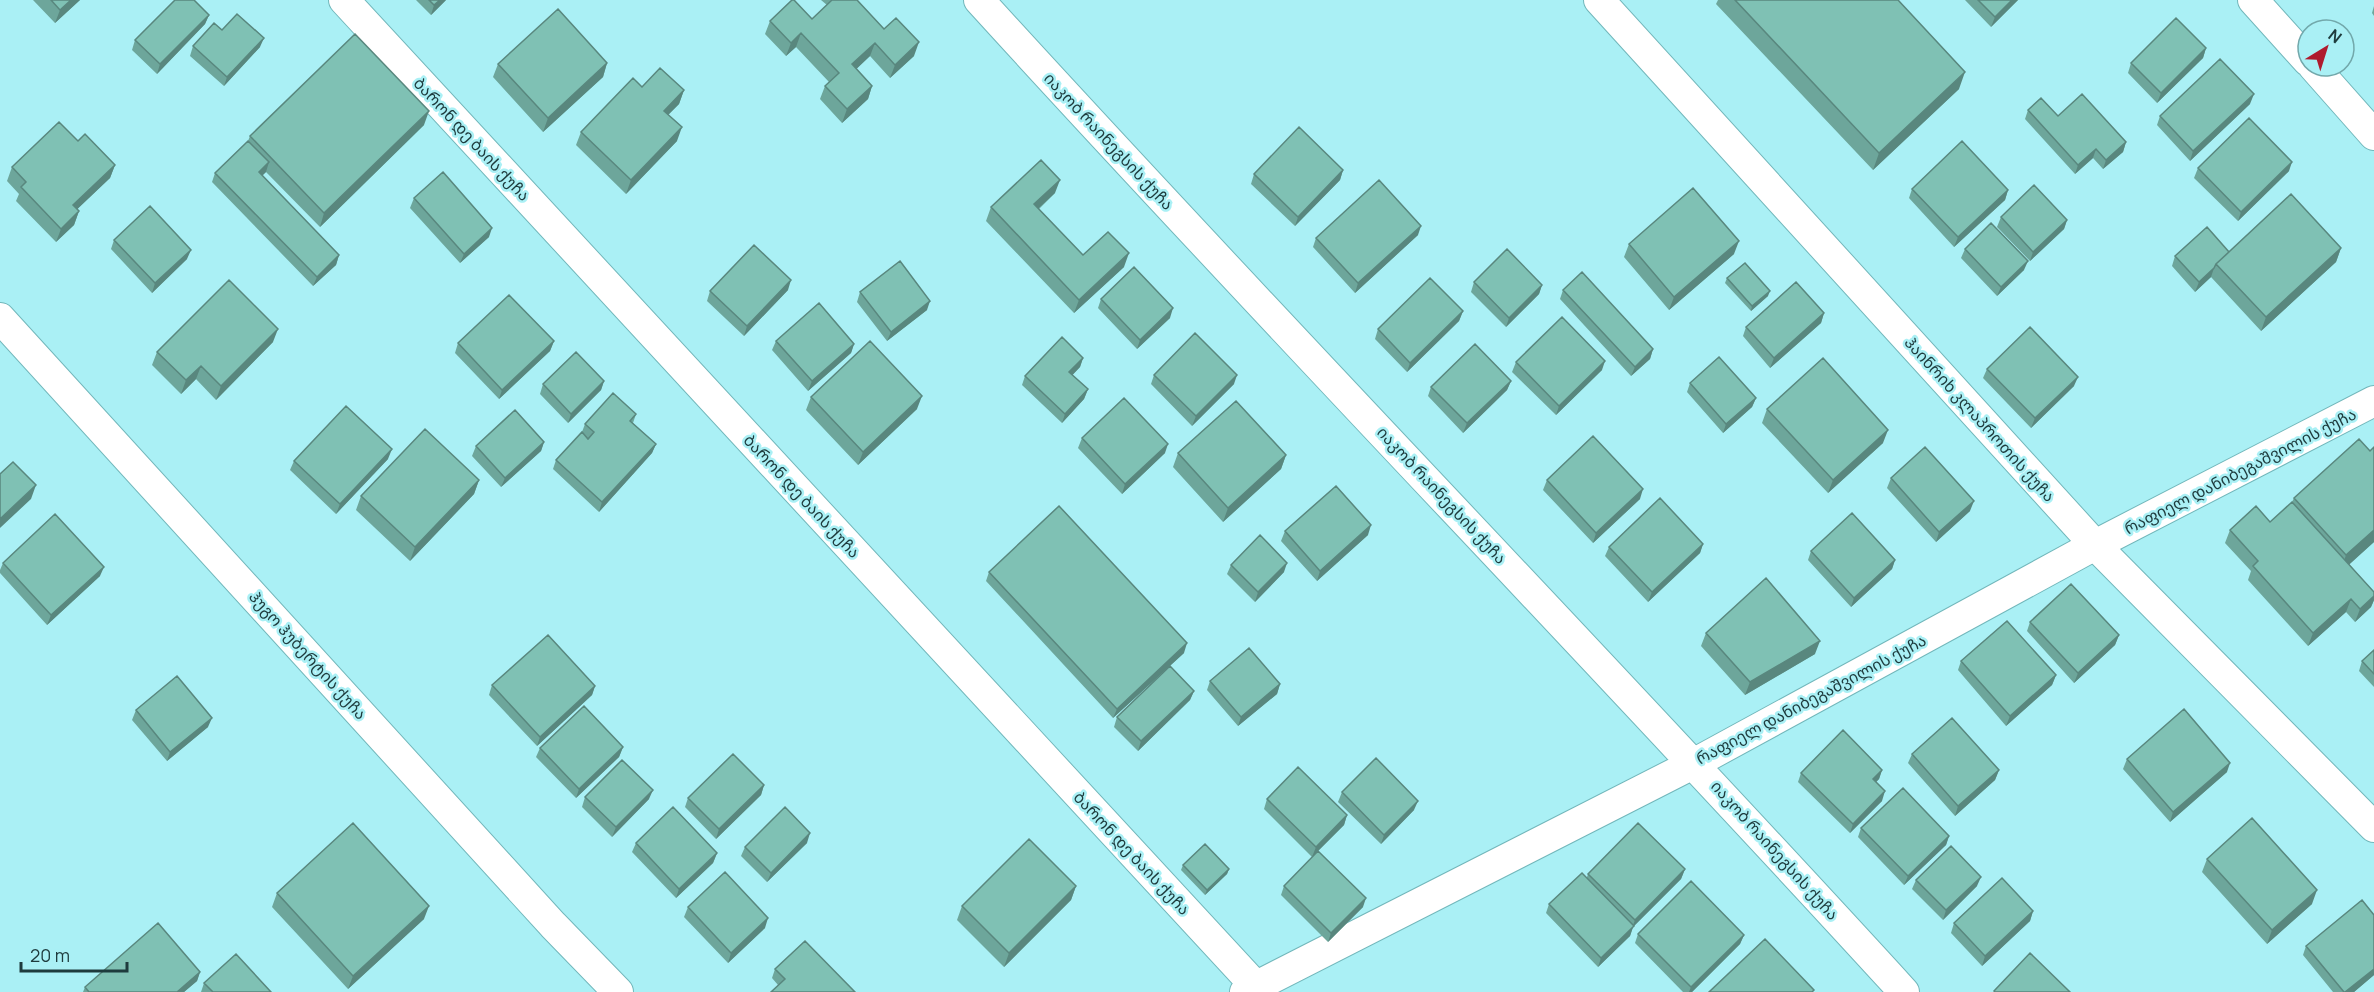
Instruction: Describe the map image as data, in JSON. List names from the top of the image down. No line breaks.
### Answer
{"streets":{"street":["ბარონ დე ბაის ქუჩა","იაკობ რაინეგსის ქუჩა","ჰაინრიხ კლაპროთის ქუჩა","რაფიელ დანიბეგაშვილის ქუჩა","ჰუგო ჰუბერტის ქუჩა"]},"crossings":[["ბარონ დე ბაის ქუჩა","რაფიელ დანიბეგაშვილის ქუჩა"],["იაკობ რაინეგსის ქუჩა","რაფიელ დანიბეგაშვილის ქუჩა"],["ჰაინრიხ კლაპროთის ქუჩა","რაფიელ დანიბეგაშვილის ქუჩა"]],"scale_bar":"20 m","north":"top right"}
